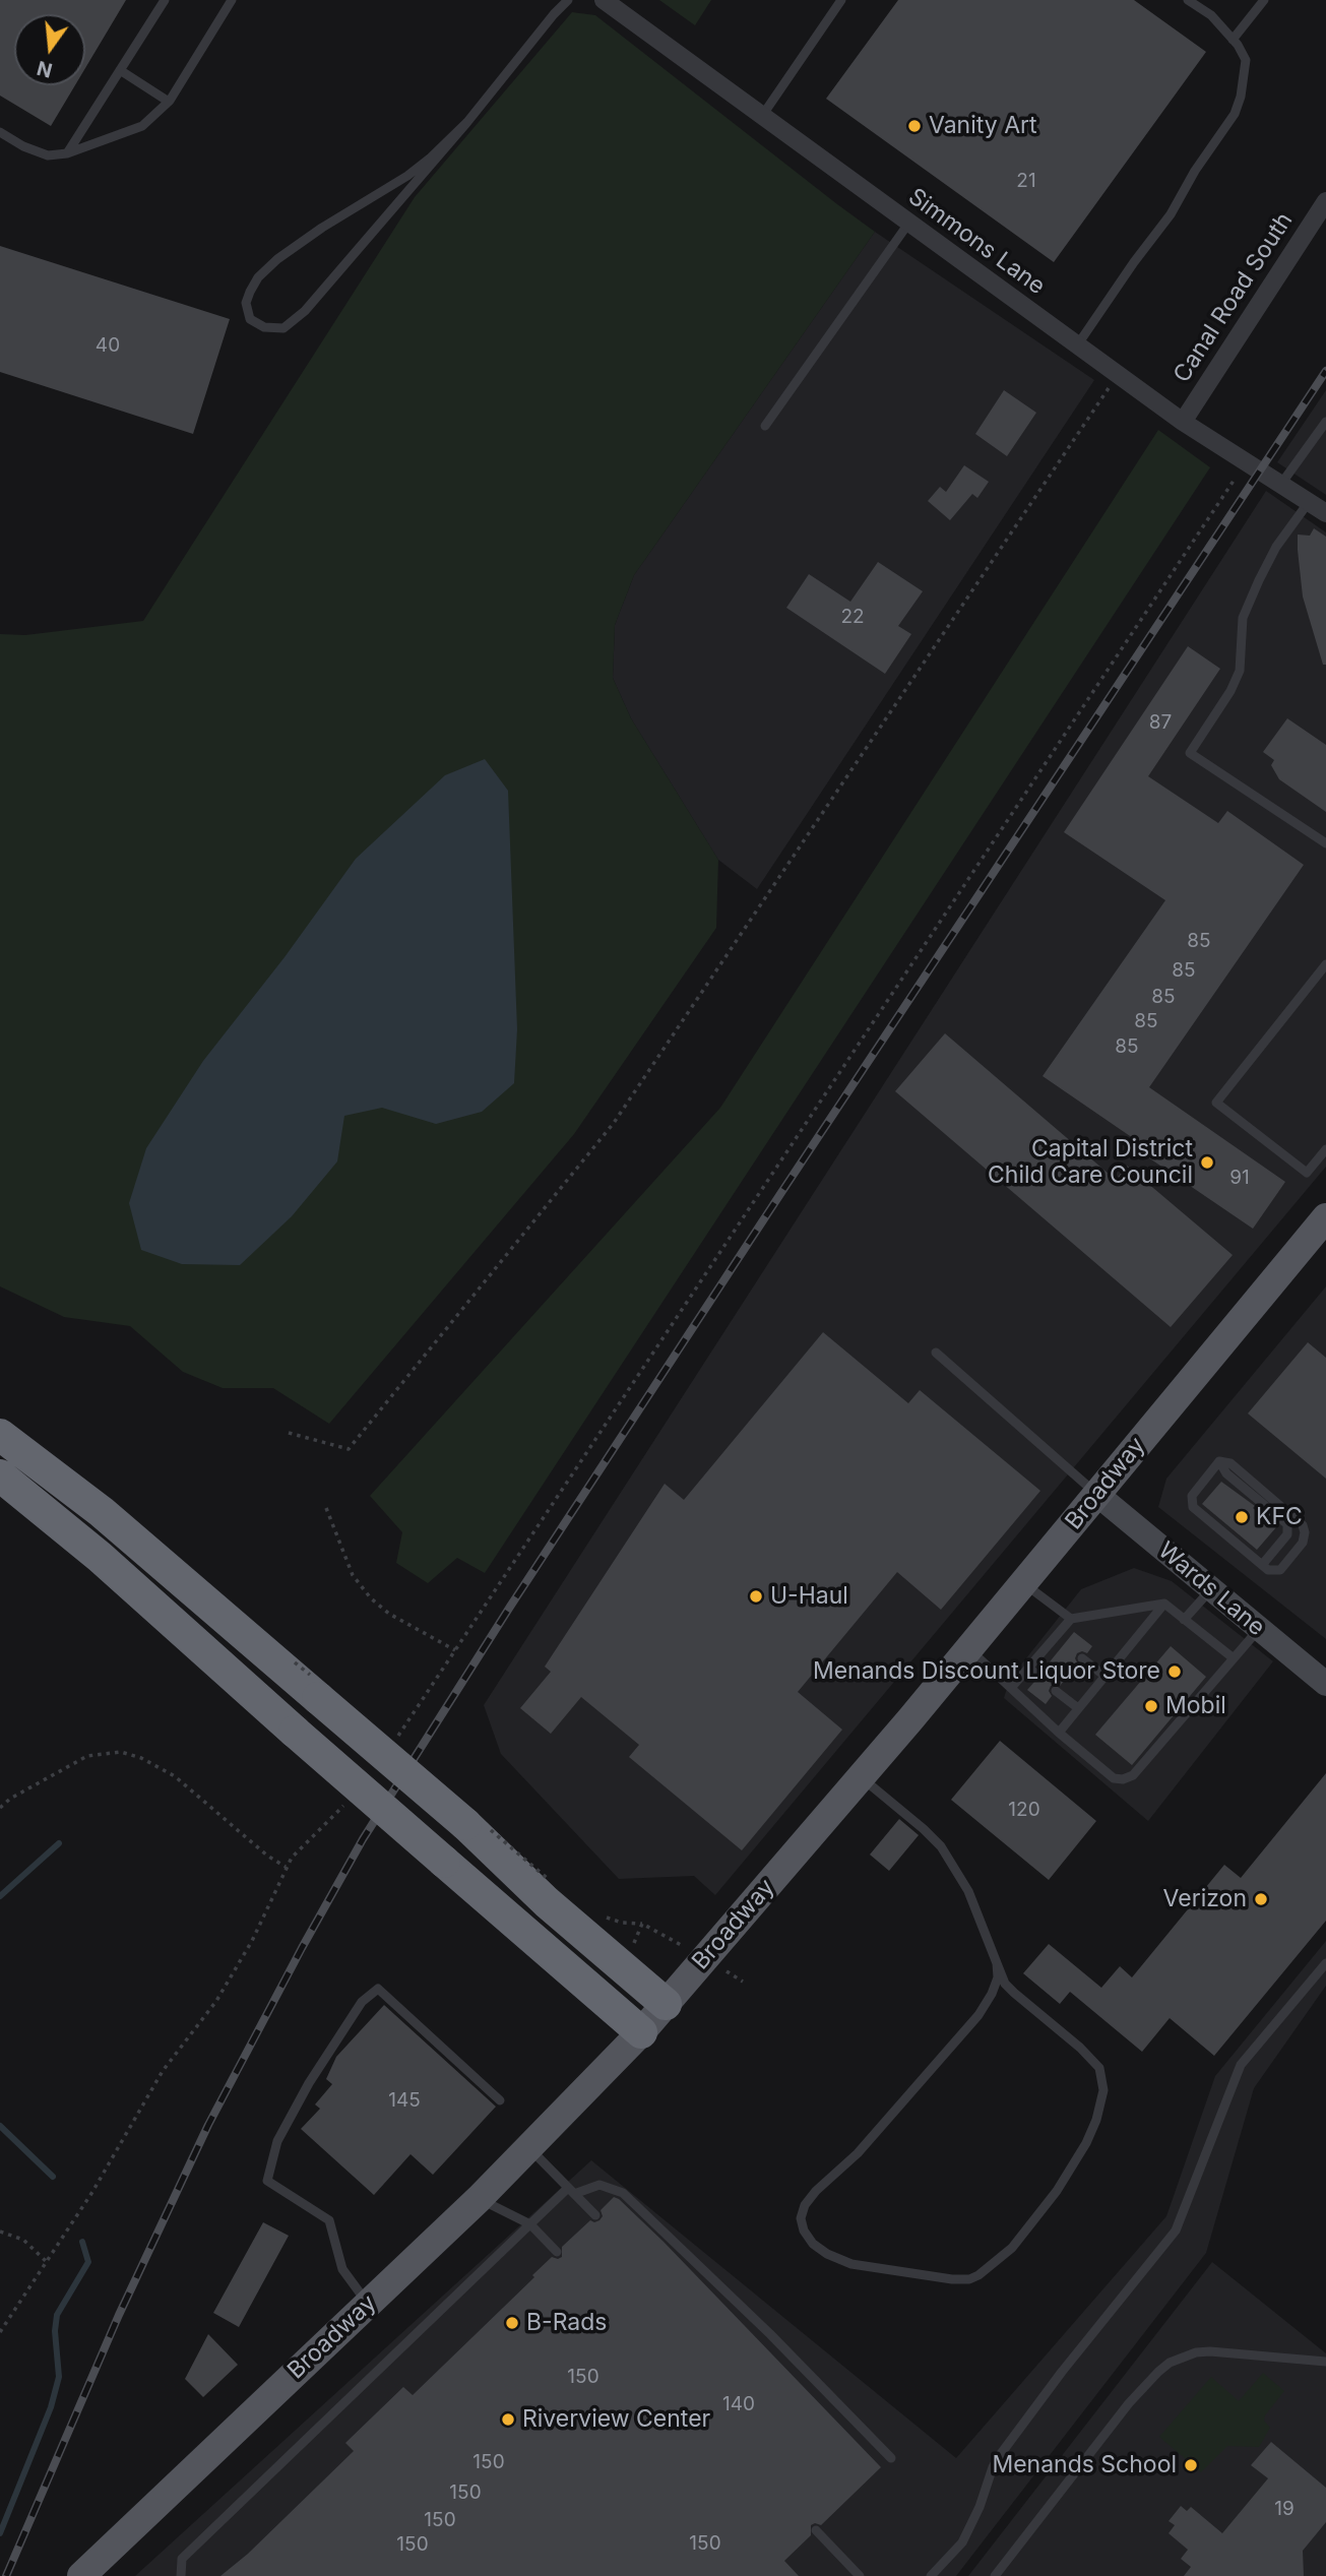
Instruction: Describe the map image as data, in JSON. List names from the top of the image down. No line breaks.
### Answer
{"streets":{"main road":["Broadway"],"street":["Simmons Lane","Canal Road South","Wards Lane"]},"crossings":[["Simmons Lane","Canal Road South"],["Broadway","Wards Lane"]],"places":["Vanity Art","Capital District Child Care Council","KFC","U-Haul","Menands Discount Liquor Store","Mobil","Verizon","B-Rads","Riverview Center","Menands School"],"house_numbers":["21","40","22","87","85","85","85","85","85","91","120","145","150","140","150","150","19","150","150","150"],"north":"bottom"}
